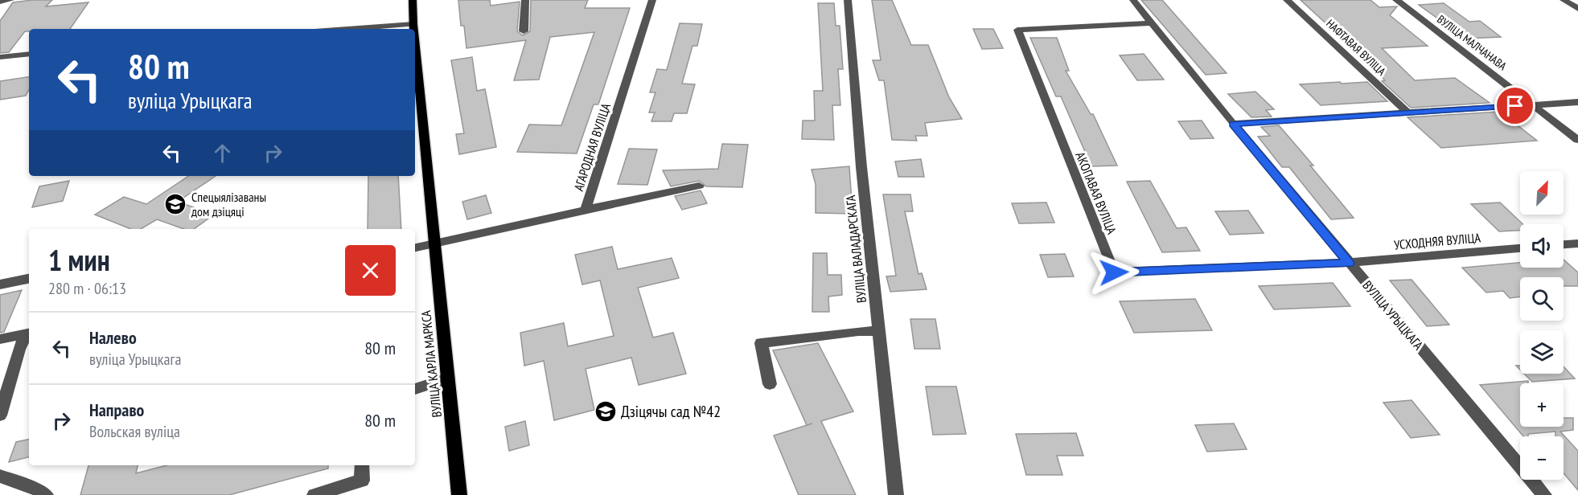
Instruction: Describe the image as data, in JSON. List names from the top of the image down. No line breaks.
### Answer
{"streets":{"main road":["ВУЛІЦА КАРЛА МАРКСА"],"street":["ВУЛІЦА МАЛЧАНАВА","НАФТАВАЯ ВУЛІЦА","АГАРОДНАЯ ВУЛІЦА","АКОПАВАЯ ВУЛІЦА","УСХОДНЯЯ ВУЛІЦА","ВУЛІЦА ВАЛАДАРСКАГА","ВУЛІЦА УРЫЦКАГА"]},"crossings":[["АГАРОДНАЯ ВУЛІЦА","ВУЛІЦА КАРЛА МАРКСА"],["АКОПАВАЯ ВУЛІЦА","УСХОДНЯЯ ВУЛІЦА"],["АКОПАВАЯ ВУЛІЦА","ВУЛІЦА УРЫЦКАГА"],["УСХОДНЯЯ ВУЛІЦА","ВУЛІЦА УРЫЦКАГА"]],"places":{"school or university":["Спецыялізаваны дом дзіцяці","Дзіцячы сад №42"]},"north":"top right","page":{"turn":["80 m","вуліца Урыцкага"],"map_buttons":["+","−"],"heading":["1 мин","280 m · 06:13"],"list":[{"name":"Налево","note":"вуліца Урыцкага","value":"80 m"},{"name":"Направо","note":"Вольская вуліца","value":"80 m"}]}}
